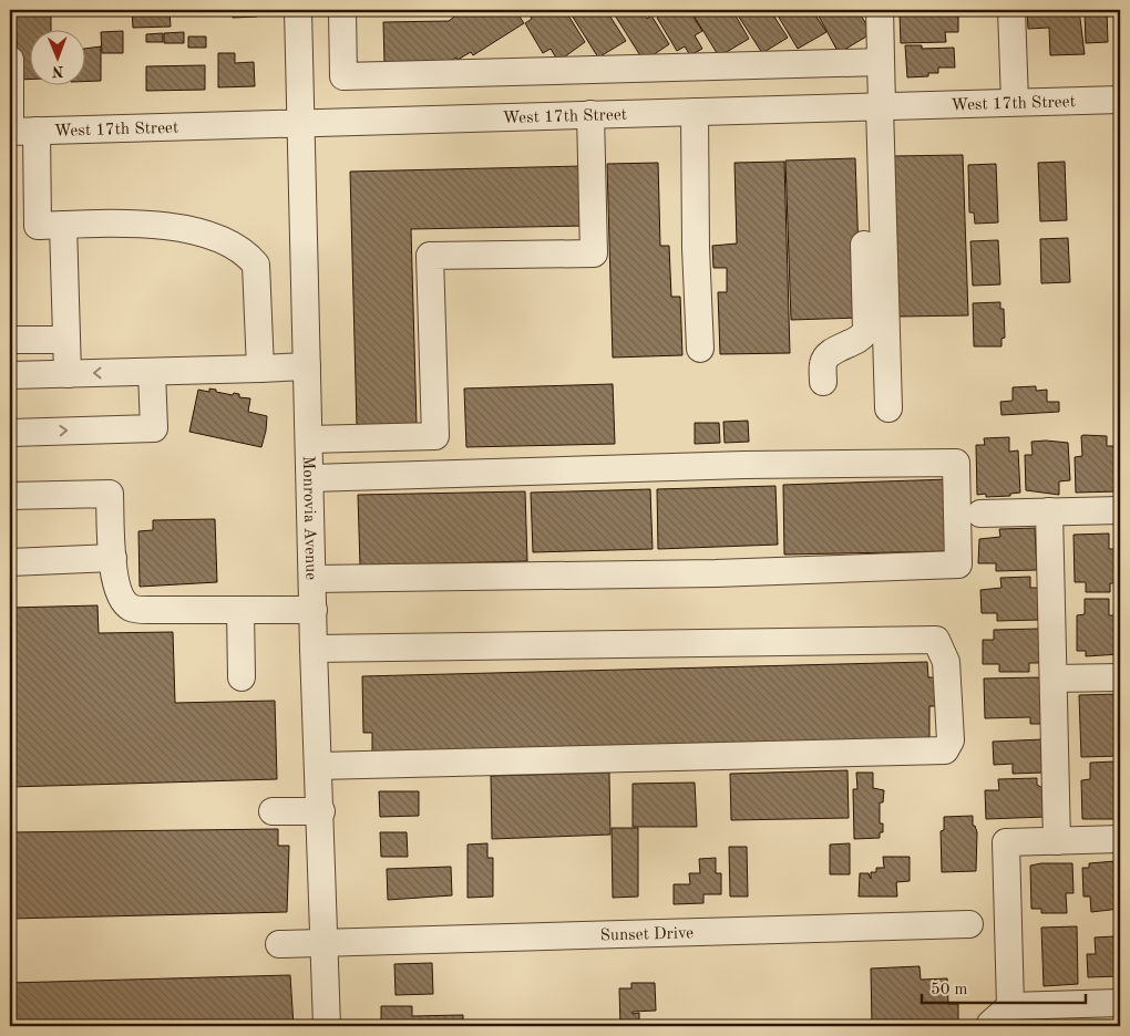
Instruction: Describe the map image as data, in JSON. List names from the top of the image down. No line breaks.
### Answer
{"streets":{"street":["West 17th Street","Monrovia Avenue","Sunset Drive"]},"crossings":[["West 17th Street","Monrovia Avenue"],["Monrovia Avenue","Sunset Drive"]],"scale_bar":"50 m","north":"bottom"}
